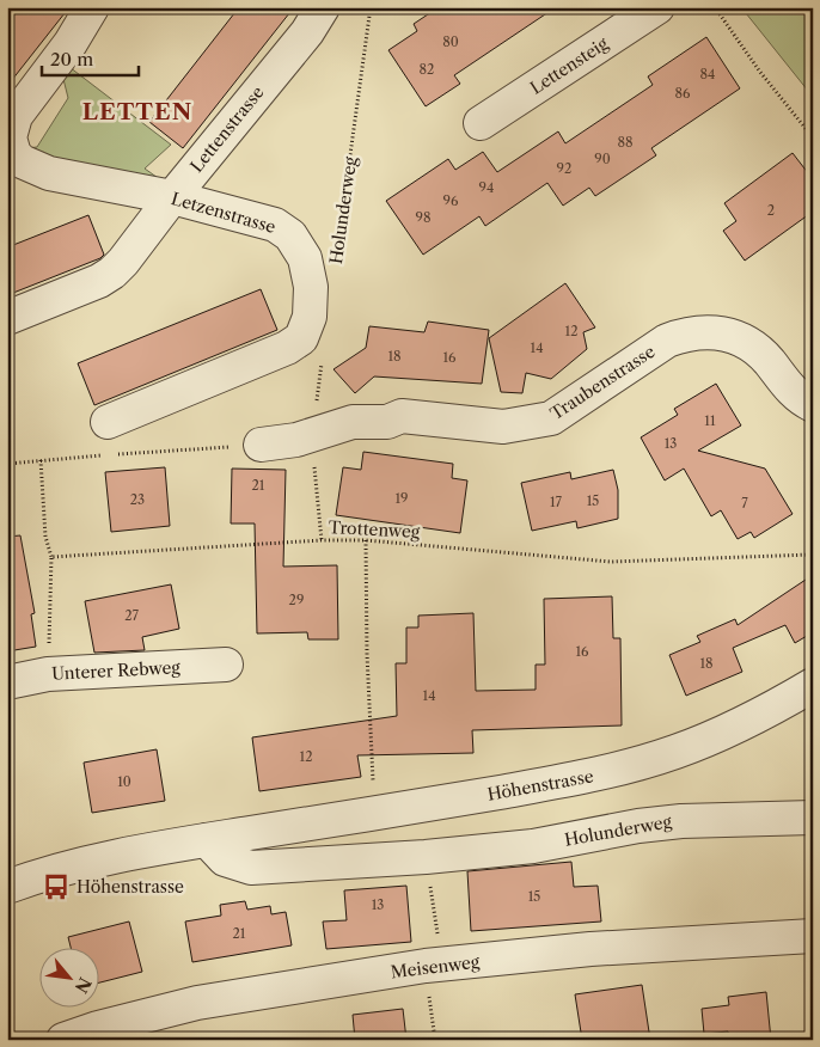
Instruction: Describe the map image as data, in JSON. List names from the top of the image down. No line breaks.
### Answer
{"streets":{"street":["Lettensteig","Lettenstrasse","Holunderweg","Letzenstrasse","Traubenstrasse","Unterer Rebweg","Höhenstrasse","Meisenweg"],"path":["Trottenweg"]},"crossings":[["Lettenstrasse","Letzenstrasse"],["Holunderweg","Höhenstrasse"]],"districts":["LETTEN"],"places":{"bus stop":["Höhenstrasse"]},"house_numbers":["80","82","84","86","88","90","92","94","96","2","98","12","14","18","16","11","13","21","19","23","15","17","7","29","27","16","18","14","12","10","15","13","21"],"scale_bar":"20 m","north":"bottom right"}
